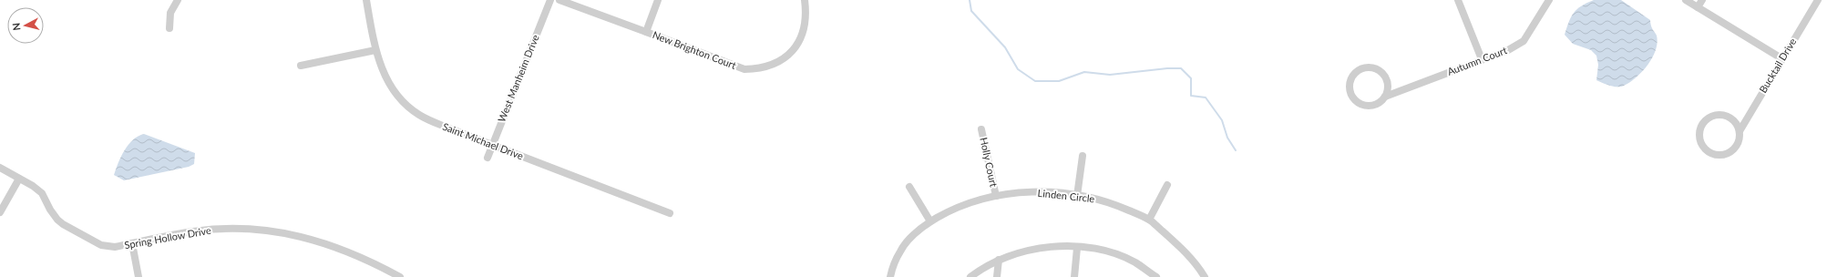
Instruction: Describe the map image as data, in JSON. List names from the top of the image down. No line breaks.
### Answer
{"streets":{"street":["New Brighton Court","Autumn Court","Bucktail Drive","West Manheim Drive","Saint Michael Drive","Holly Court","Linden Circle","Spring Hollow Drive"]},"crossings":[["West Manheim Drive","Saint Michael Drive"],["Holly Court","Linden Circle"]],"north":"left"}
